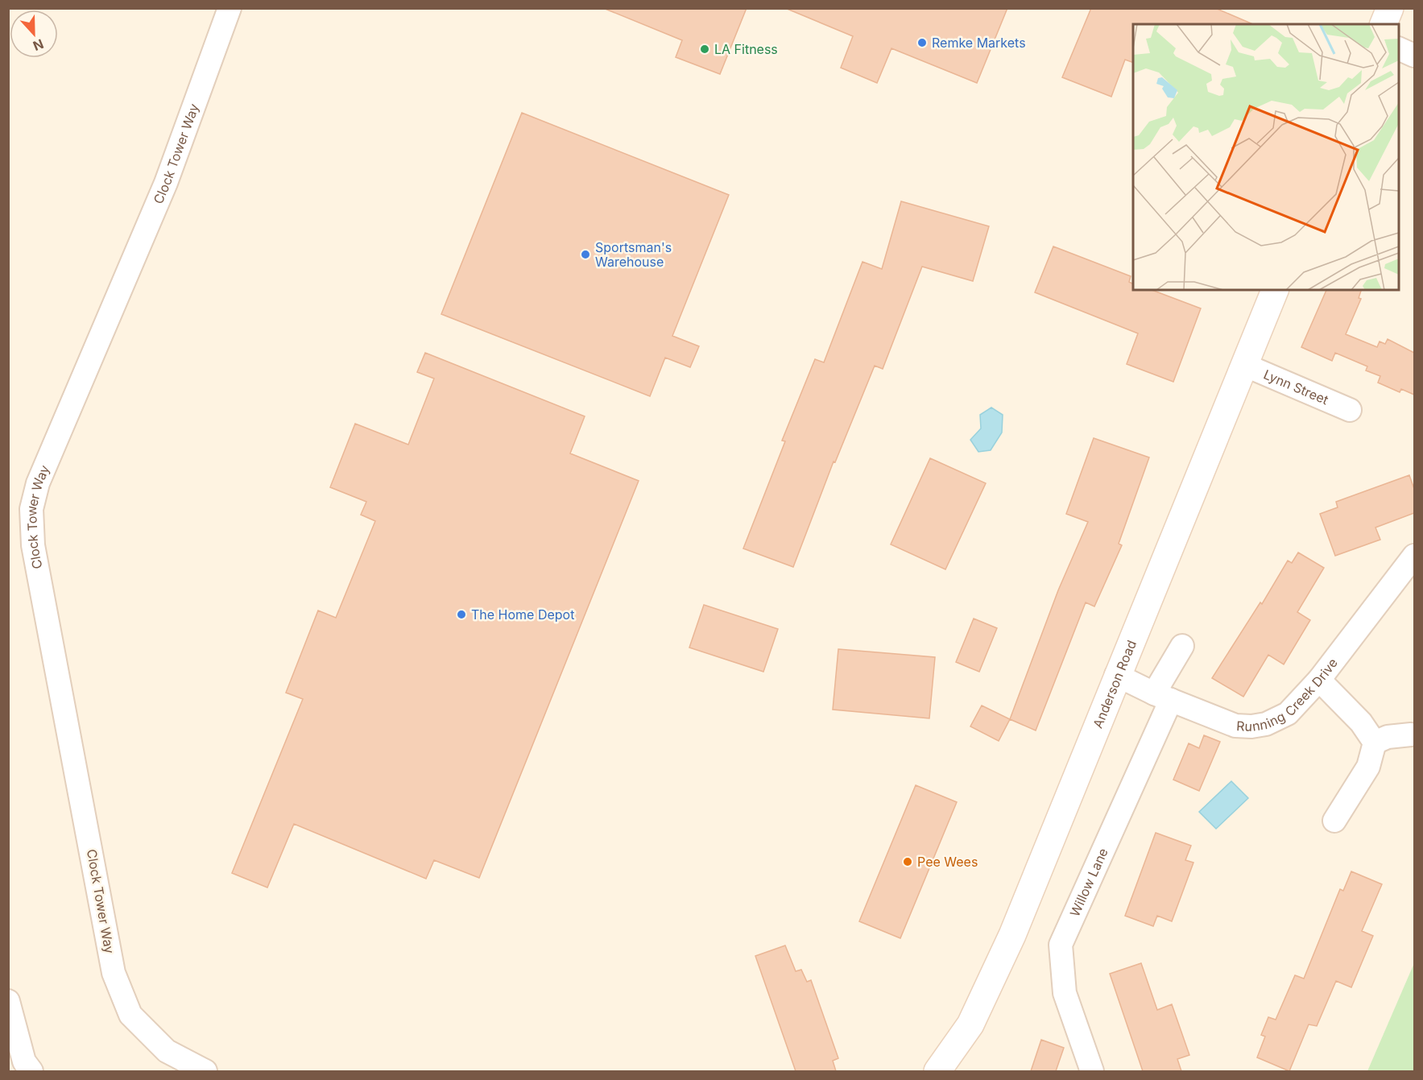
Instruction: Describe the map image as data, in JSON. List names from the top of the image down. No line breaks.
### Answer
{"streets":{"street":["Clock Tower Way","Lynn Street","Anderson Road","Running Creek Drive","Willow Lane"]},"crossings":[["Lynn Street","Anderson Road"],["Anderson Road","Running Creek Drive"],["Running Creek Drive","Willow Lane"]],"places":["Remke Markets","LA Fitness","Sportsman's Warehouse","The Home Depot","Pee Wees"],"north":"bottom"}
